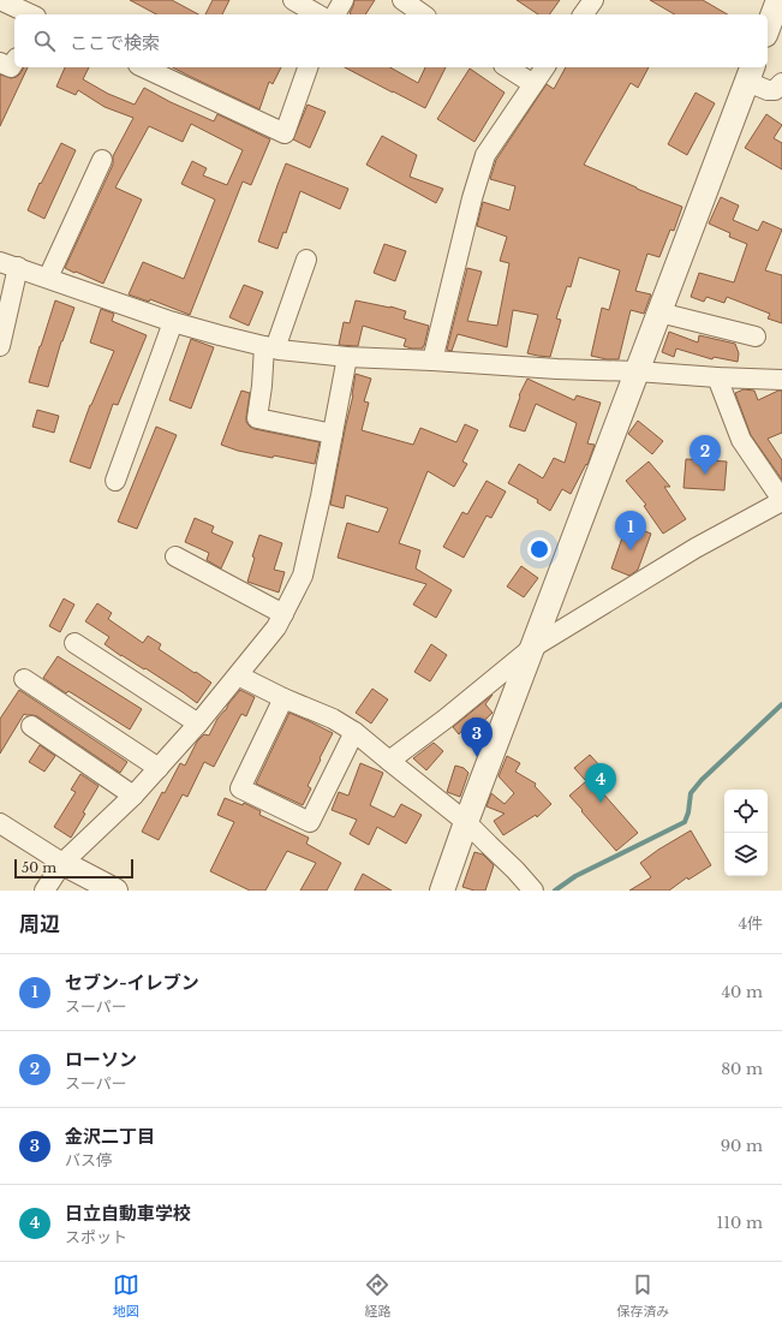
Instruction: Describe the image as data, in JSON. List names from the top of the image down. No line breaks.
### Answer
{"scale_bar":"50 m","page":{"search":"ここで検索","pins":["2","1","3","4"],"scale":"50 m","heading":["周辺","4件"],"list":[{"mark":"1","name":"セブン-イレブン","note":"スーパー","value":"40 m"},{"mark":"2","name":"ローソン","note":"スーパー","value":"80 m"},{"mark":"3","name":"金沢二丁目","note":"バス停","value":"90 m"},{"mark":"4","name":"日立自動車学校","note":"スポット","value":"110 m"}],"nav":["地図","経路","保存済み"]}}
